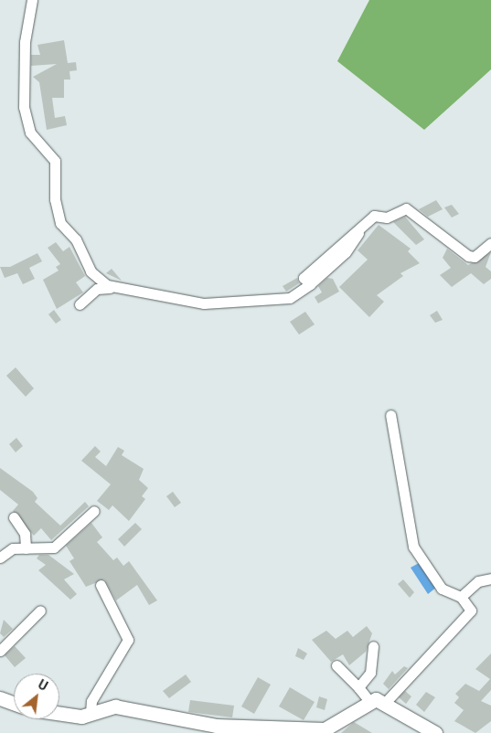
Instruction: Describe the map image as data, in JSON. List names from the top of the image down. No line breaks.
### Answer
{"north":"top right"}
